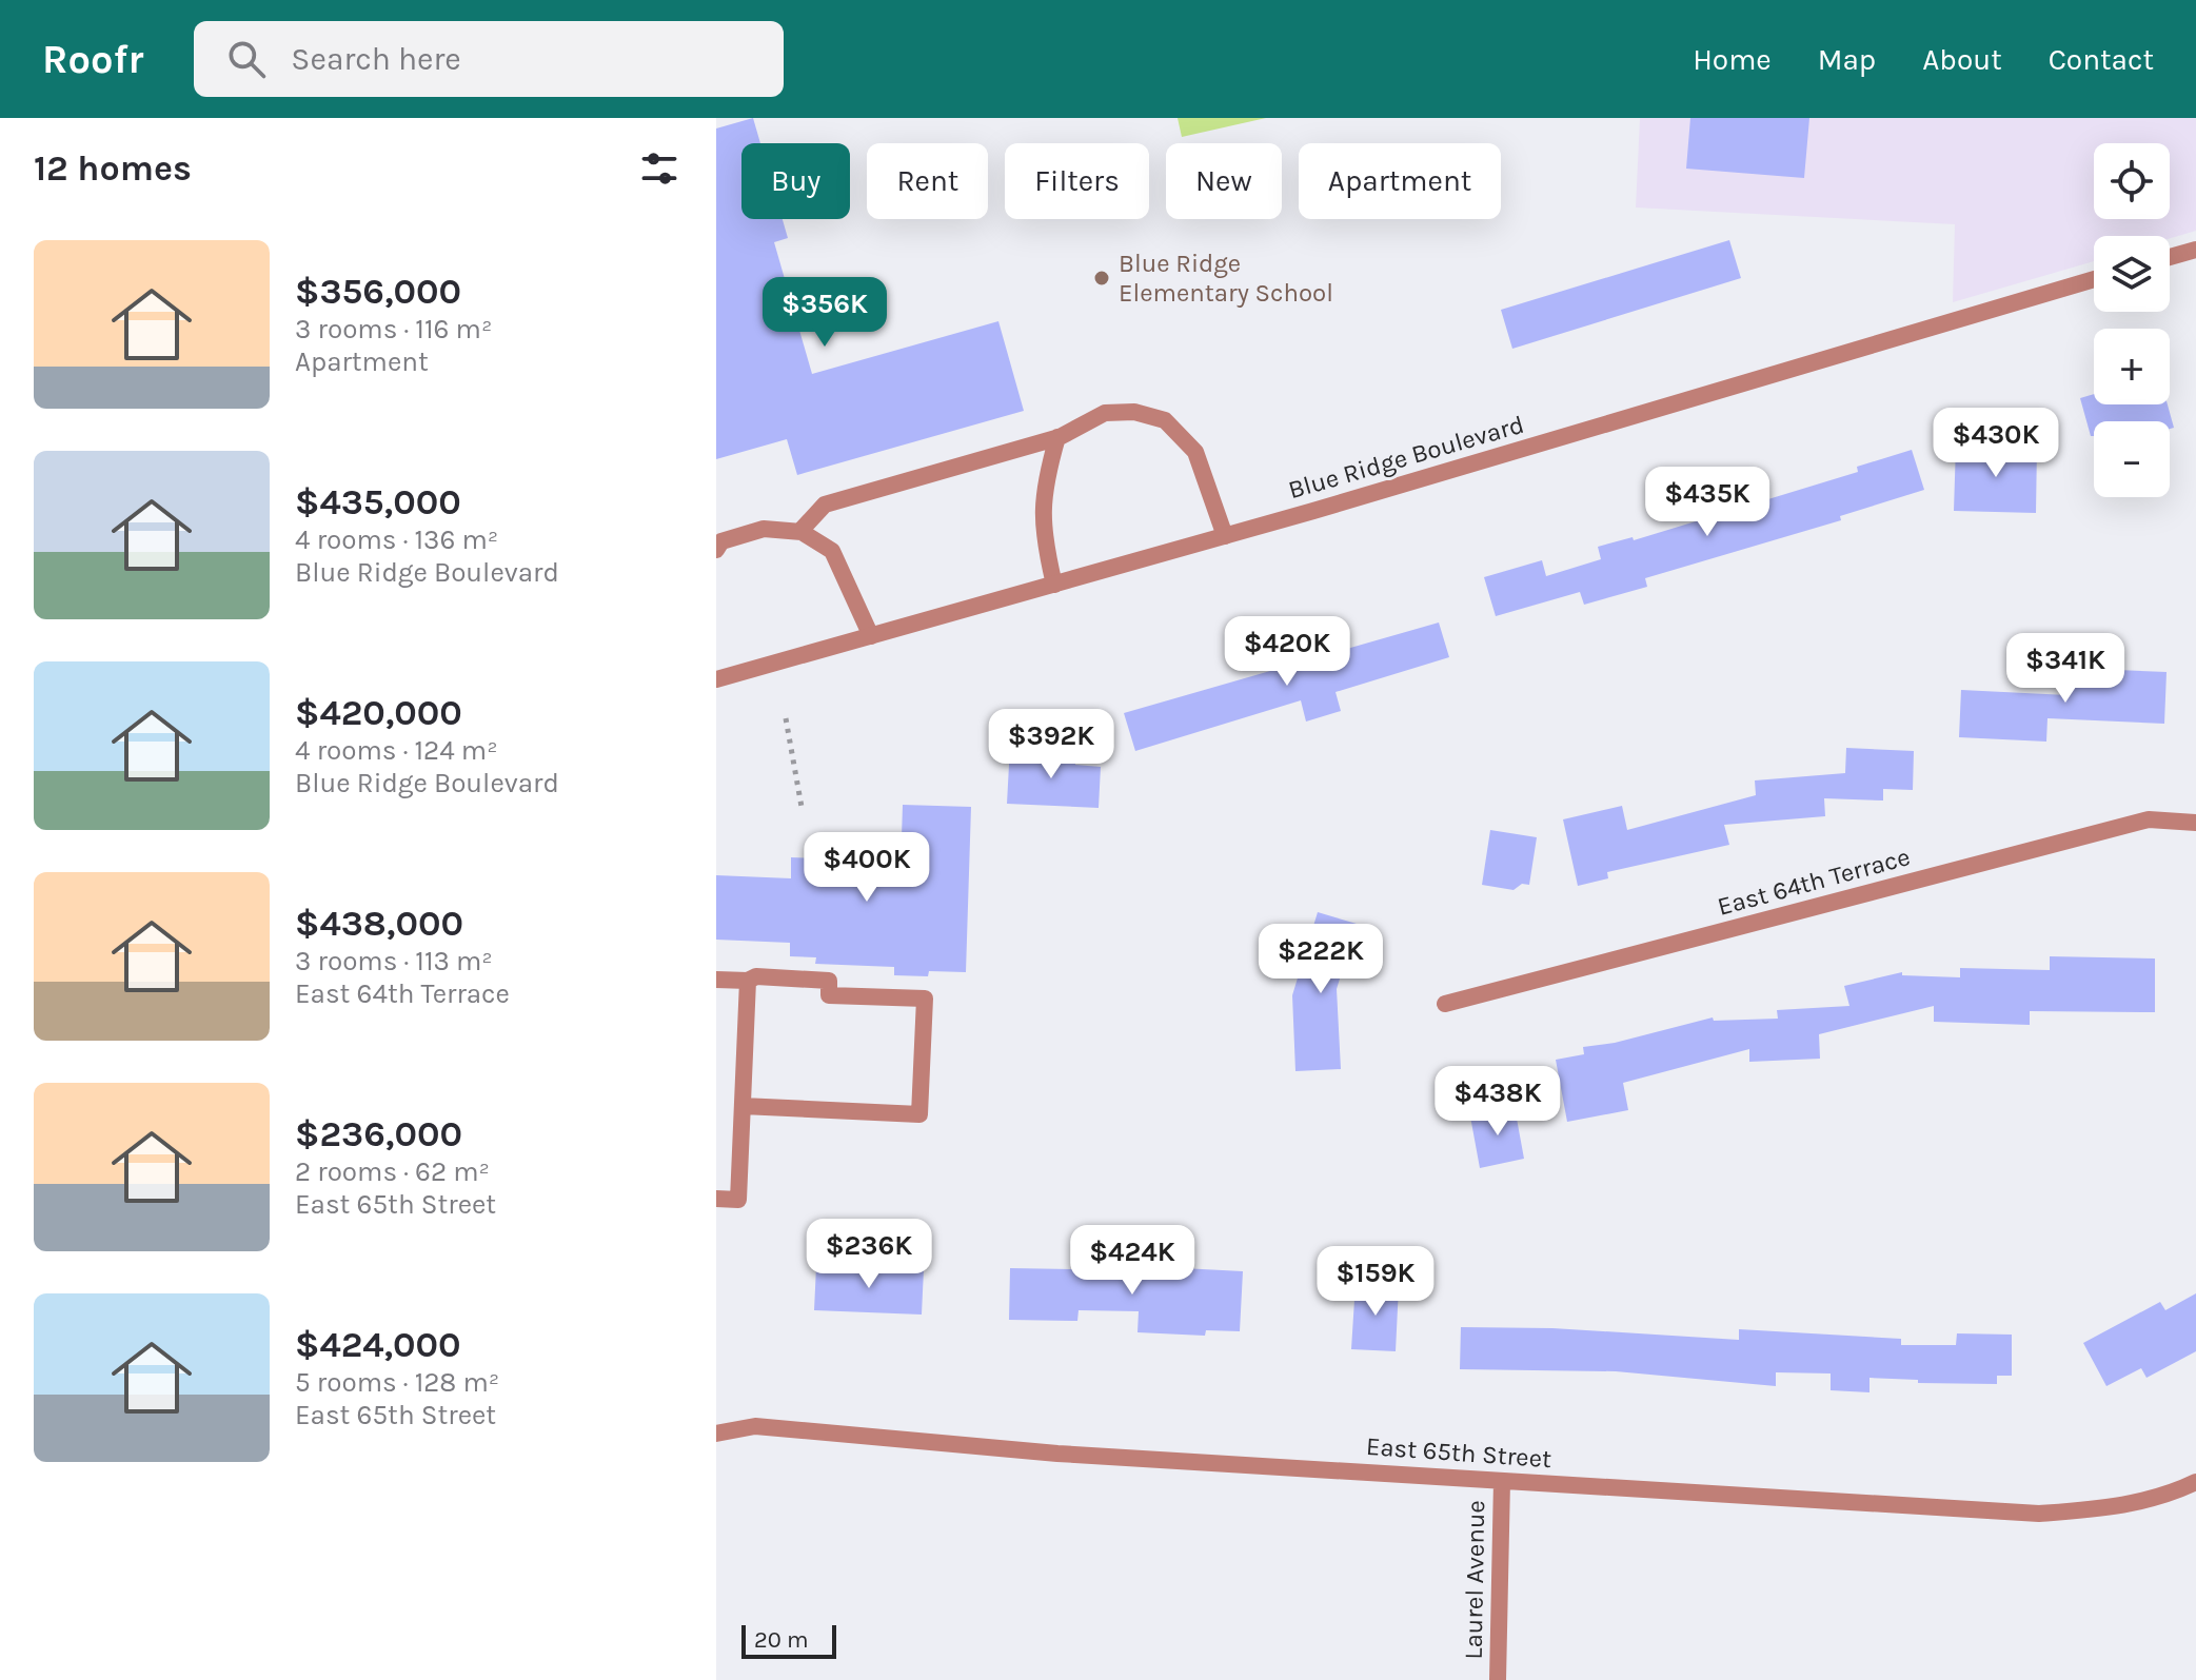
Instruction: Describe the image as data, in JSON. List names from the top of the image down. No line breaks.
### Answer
{"streets":{"street":["Blue Ridge Boulevard","East 64th Terrace","East 65th Street","Laurel Avenue"]},"crossings":[["East 65th Street","Laurel Avenue"]],"places":["Blue Ridge Elementary School"],"scale_bar":"20 m","page":{"header":"Roofr","search":"Search here","nav":["Home","Map","About","Contact"],"heading":"12 homes","map_buttons":["+","−"],"chip":["Buy","Rent","Filters","New","Apartment"],"list":[{"name":"$356,000","note":"3 rooms · 116 m² · Apartment"},{"name":"$435,000","note":"4 rooms · 136 m² · Blue Ridge Boulevard"},{"name":"$420,000","note":"4 rooms · 124 m² · Blue Ridge Boulevard"},{"name":"$438,000","note":"3 rooms · 113 m² · East 64th Terrace"},{"name":"$236,000","note":"2 rooms · 62 m² · East 65th Street"},{"name":"$424,000","note":"5 rooms · 128 m² · East 65th Street"}],"price":["$356K","$430K","$435K","$420K","$341K","$392K","$400K","$222K","$438K","$236K","$424K","$159K"],"scale":"20 m"}}
